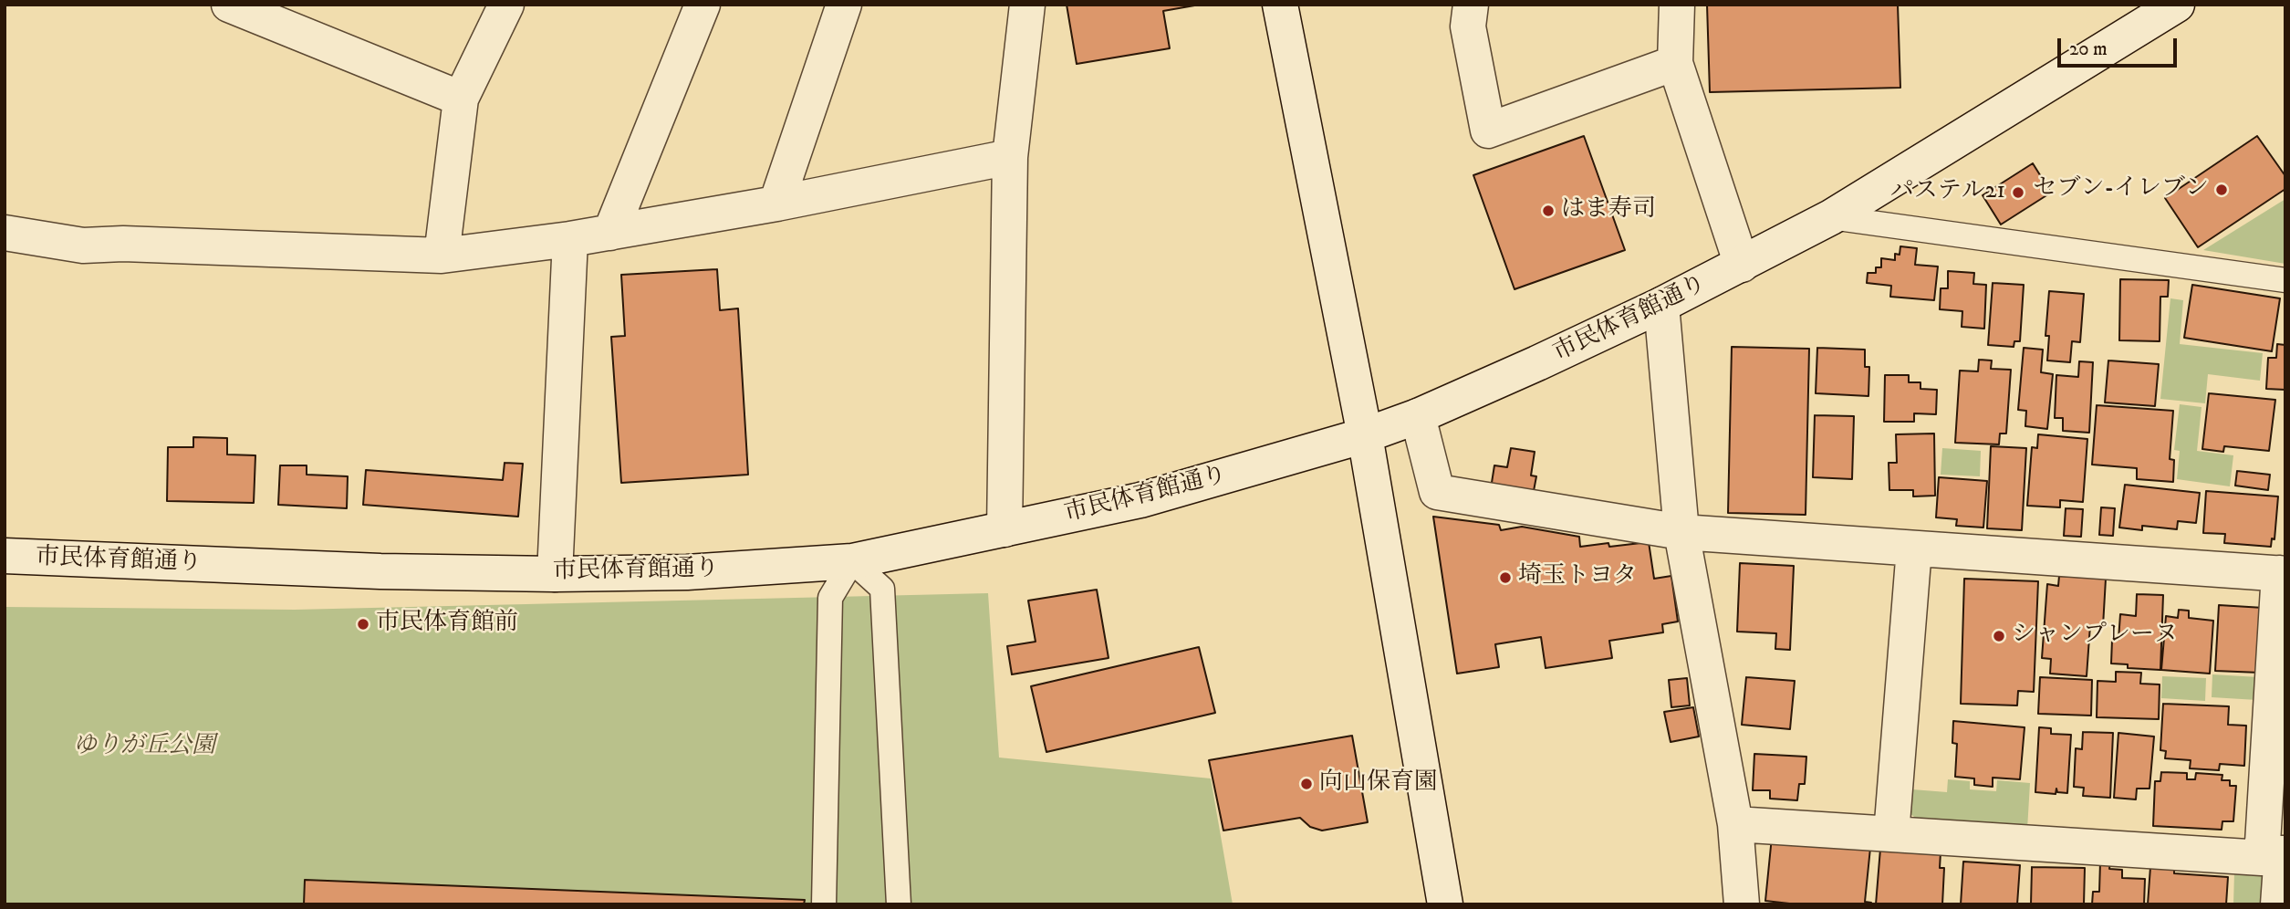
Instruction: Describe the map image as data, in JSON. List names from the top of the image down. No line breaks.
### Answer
{"streets":{"street":["市民体育館通り"]},"parks":["ゆりが丘公園"],"places":["セブン-イレブン","パステル21","はま寿司","埼玉トヨタ","市民体育館前","シャンプレーヌ","向山保育園"],"scale_bar":"20 m"}
